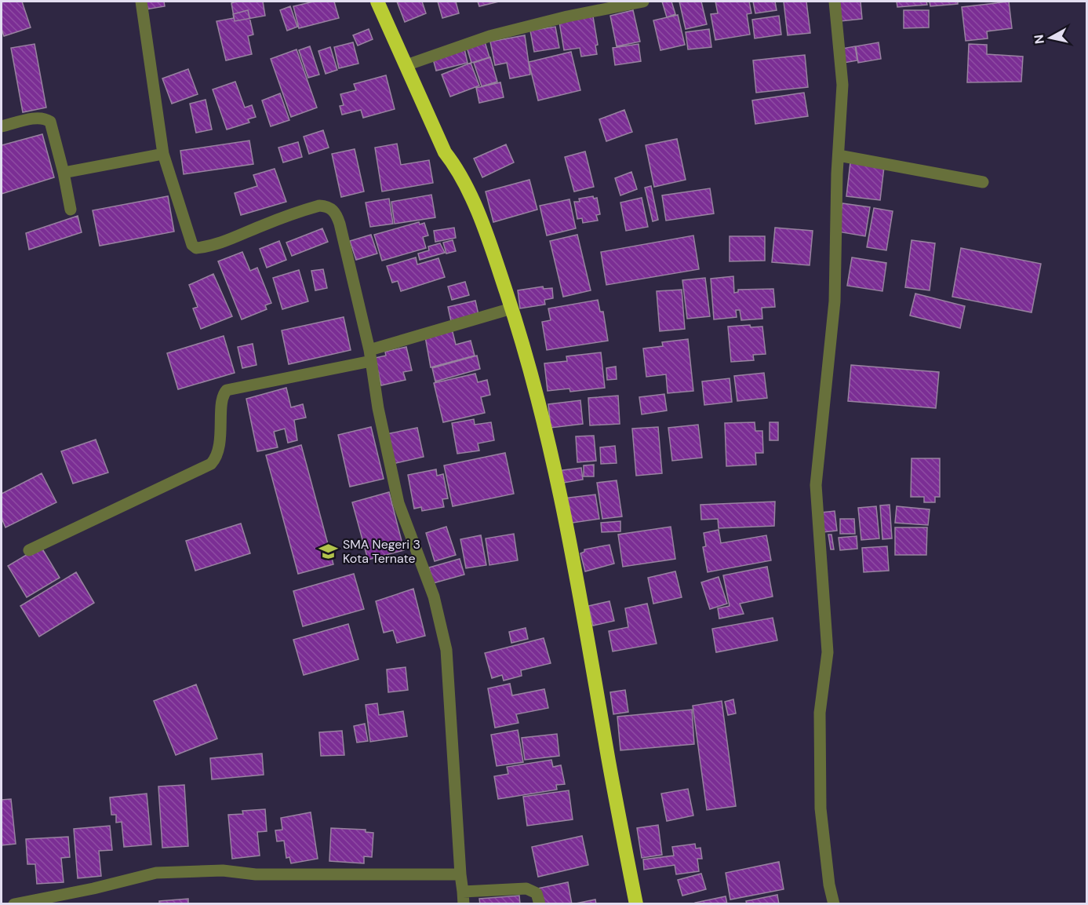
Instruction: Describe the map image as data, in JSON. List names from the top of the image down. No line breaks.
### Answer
{"places":{"school or university":["SMA Negeri 3 Kota Ternate"]},"north":"left"}
